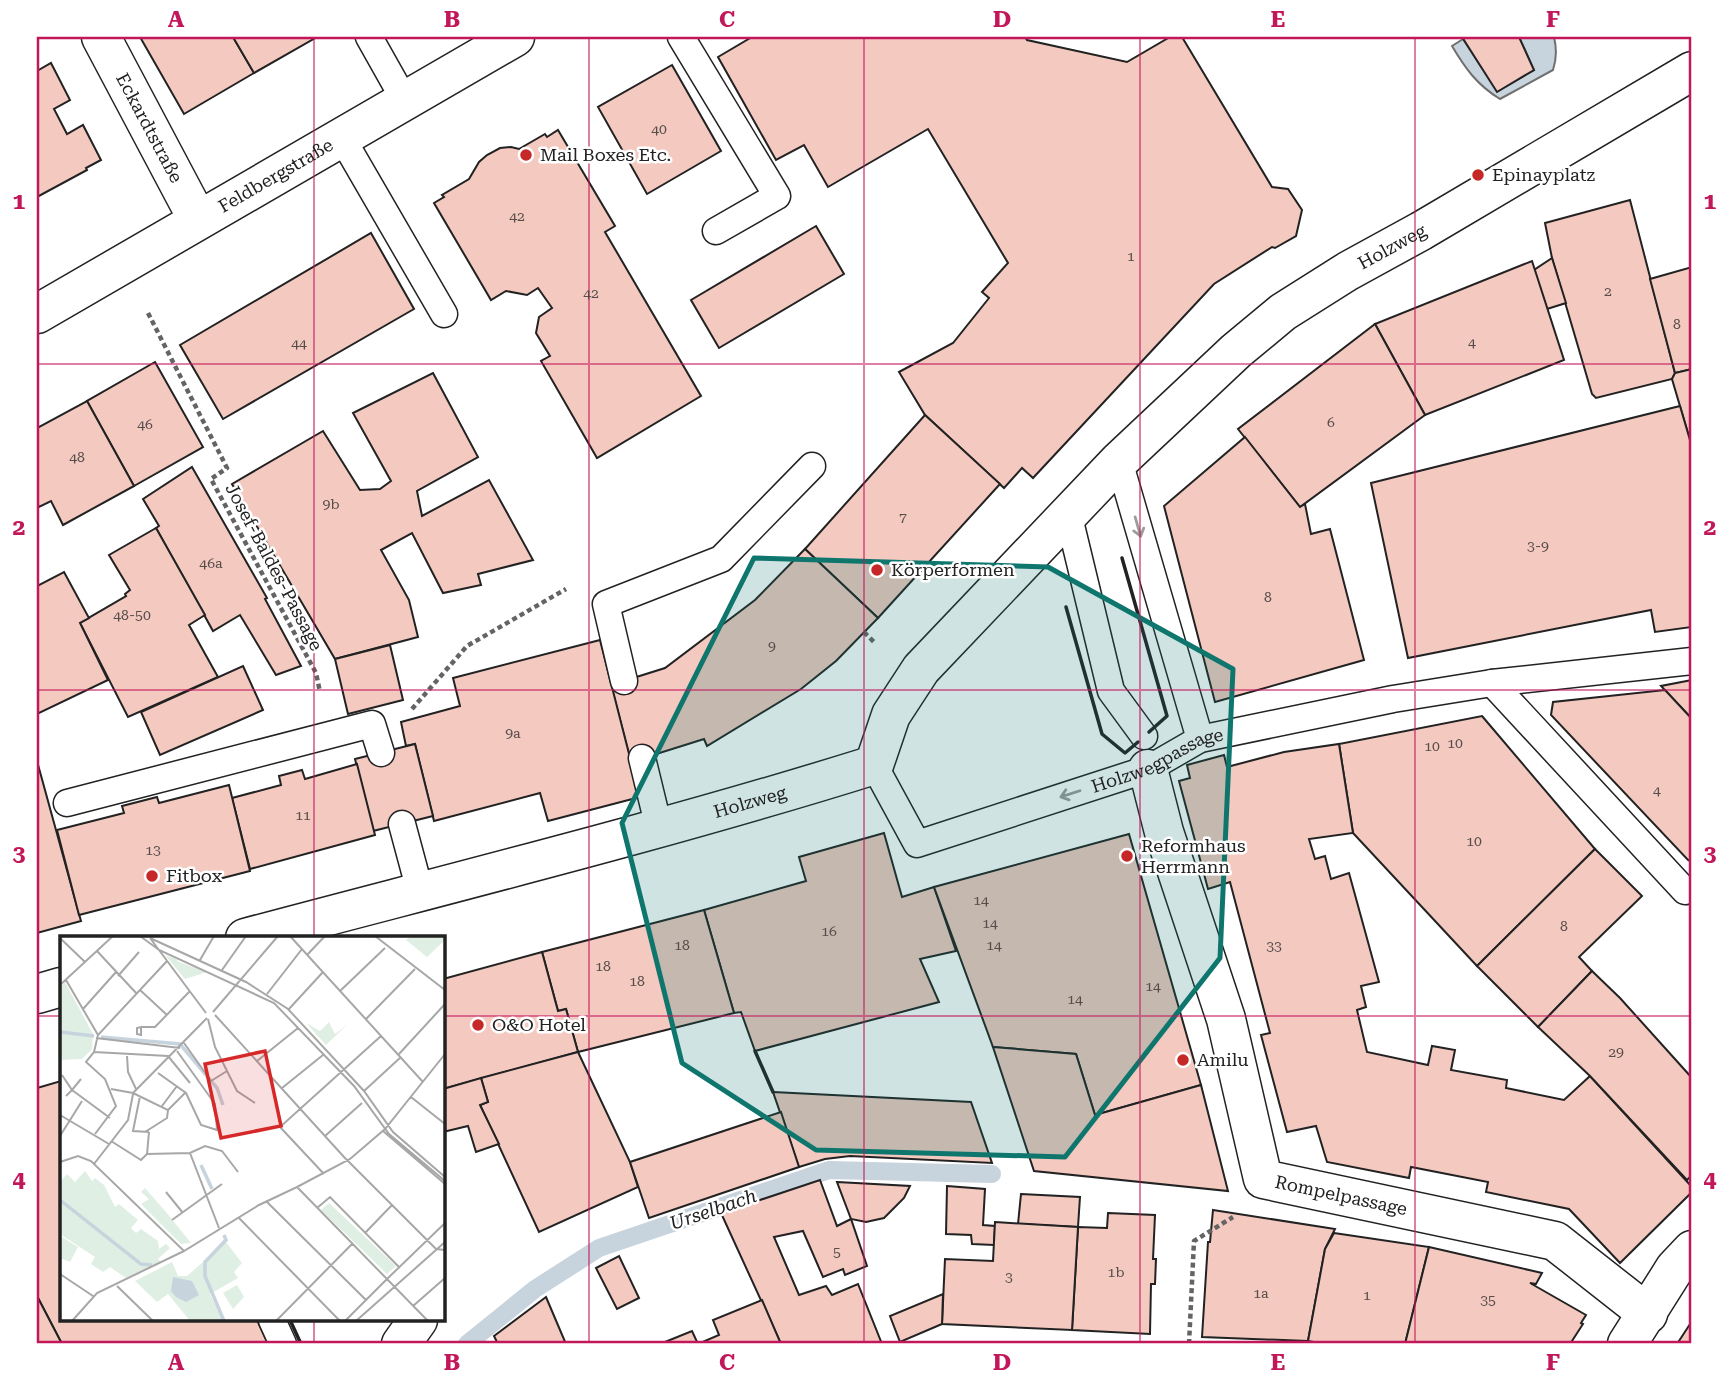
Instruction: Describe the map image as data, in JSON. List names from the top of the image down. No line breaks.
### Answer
{"streets":{"street":["Eckardtstraße","Feldbergstraße","Holzweg","Rompelpassage"],"lane":["Holzwegpassage"],"path":["Josef-Baldes-Passage"]},"crossings":[["Eckardtstraße","Feldbergstraße"],["Holzweg","Holzwegpassage"],["Holzwegpassage","Rompelpassage"]],"water":["Urselbach"],"places":["Mail Boxes Etc.","Epinayplatz","Körperformen","Reformhaus Herrmann","Fitbox","O&O Hotel","Amilu"],"house_numbers":["40","42","1","2","42","8","4","44","6","46","48","9b","7","3-9","46a","8","48-50","9","9a","10","10","4","11","10","13","14","14","8","16","18","14","33","18","18","14","14","29","5","1b","3","1a","1","35"],"grid":{"columns":["A","B","C","D","E","F"],"rows":["1","2","3","4"]}}
